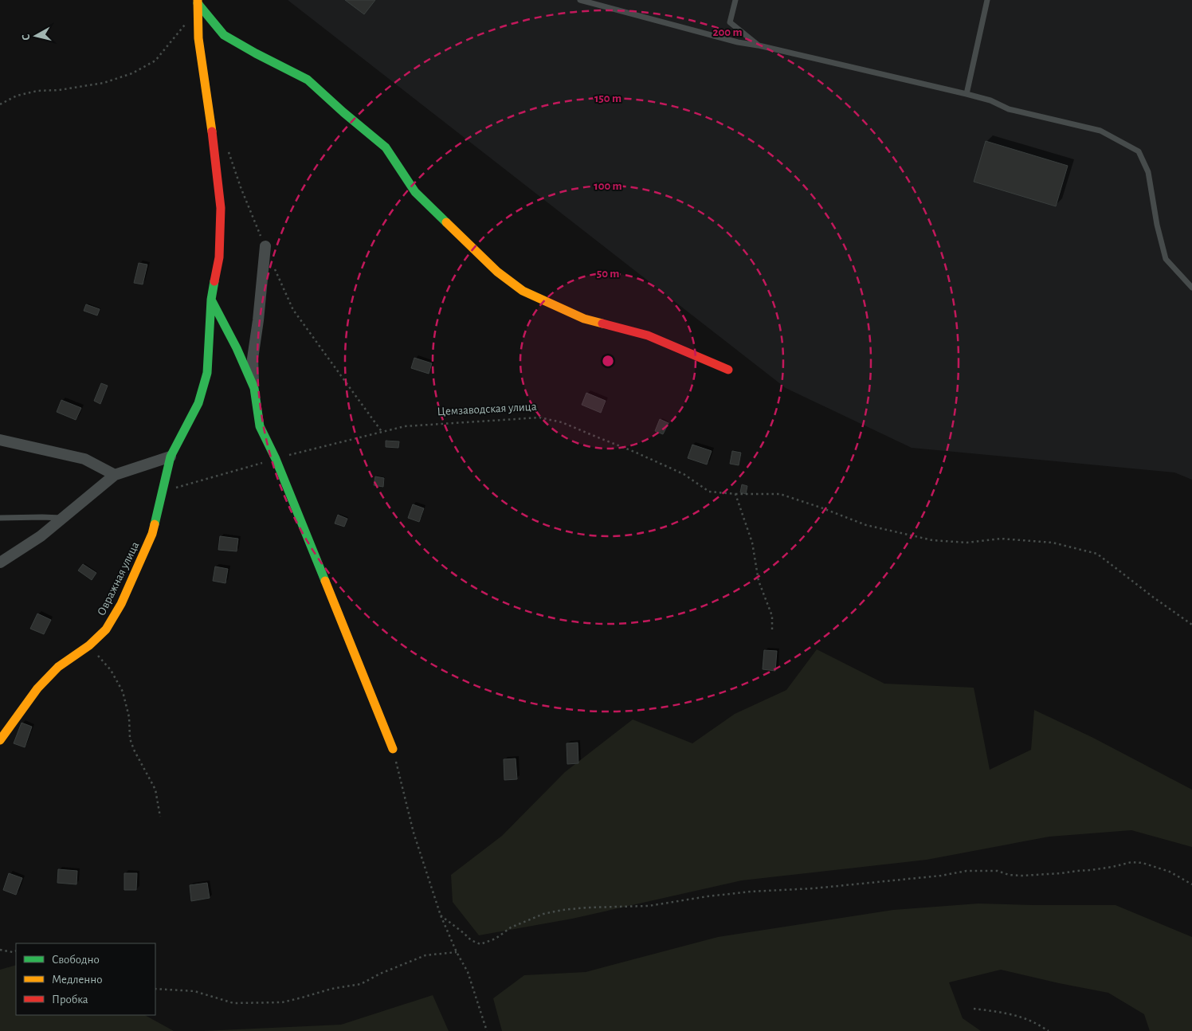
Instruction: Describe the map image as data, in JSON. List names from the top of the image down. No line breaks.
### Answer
{"streets":{"street":["Овражная улица"],"path":["Цемзаводская улица"]},"crossings":[["Цемзаводская улица","Овражная улица"]],"legend":["Свободно","Медленно","Пробка"],"north":"left","rings":["200 m","150 m","100 m","50 m"]}
